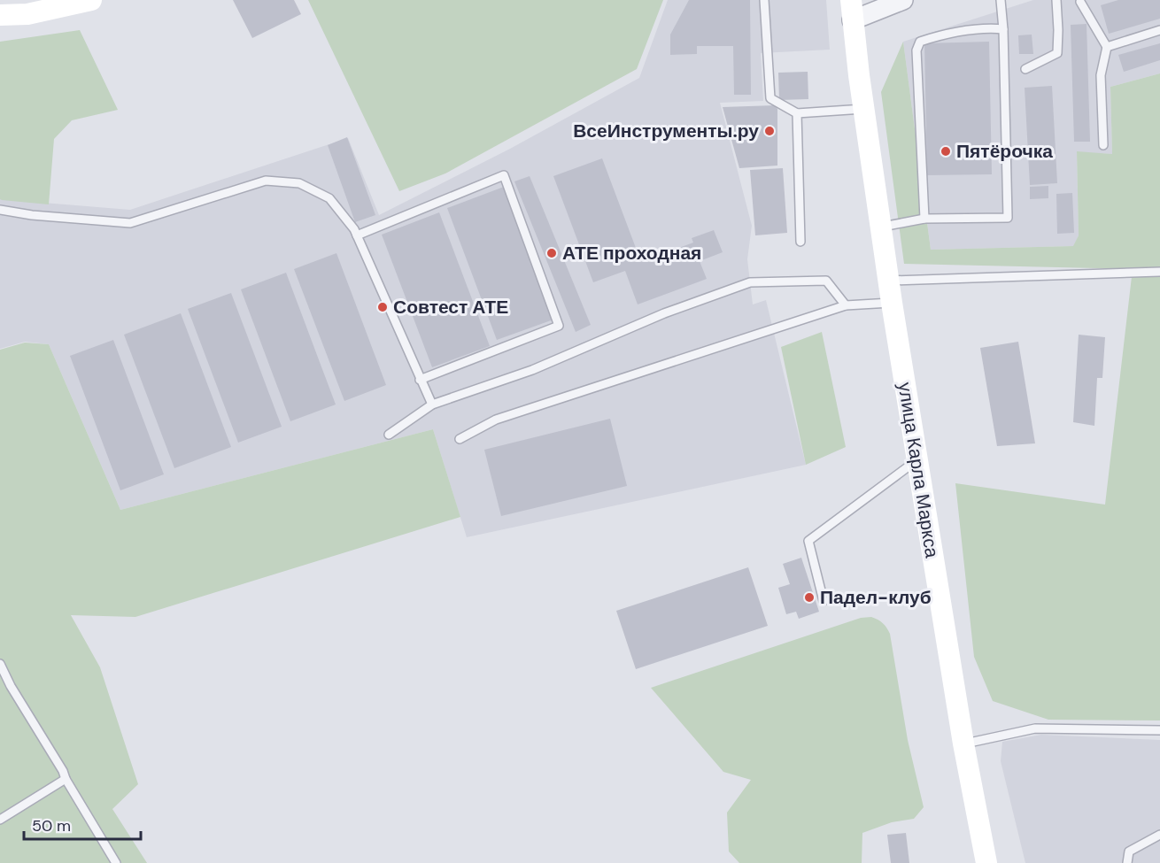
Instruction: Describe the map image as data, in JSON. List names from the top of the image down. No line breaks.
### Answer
{"streets":{"main road":["улица Карла Маркса"]},"places":["ВсеИнструменты.ру","Пятёрочка","АТЕ проходная","Совтест АТЕ","Падел-клуб"],"scale_bar":"50 m"}
